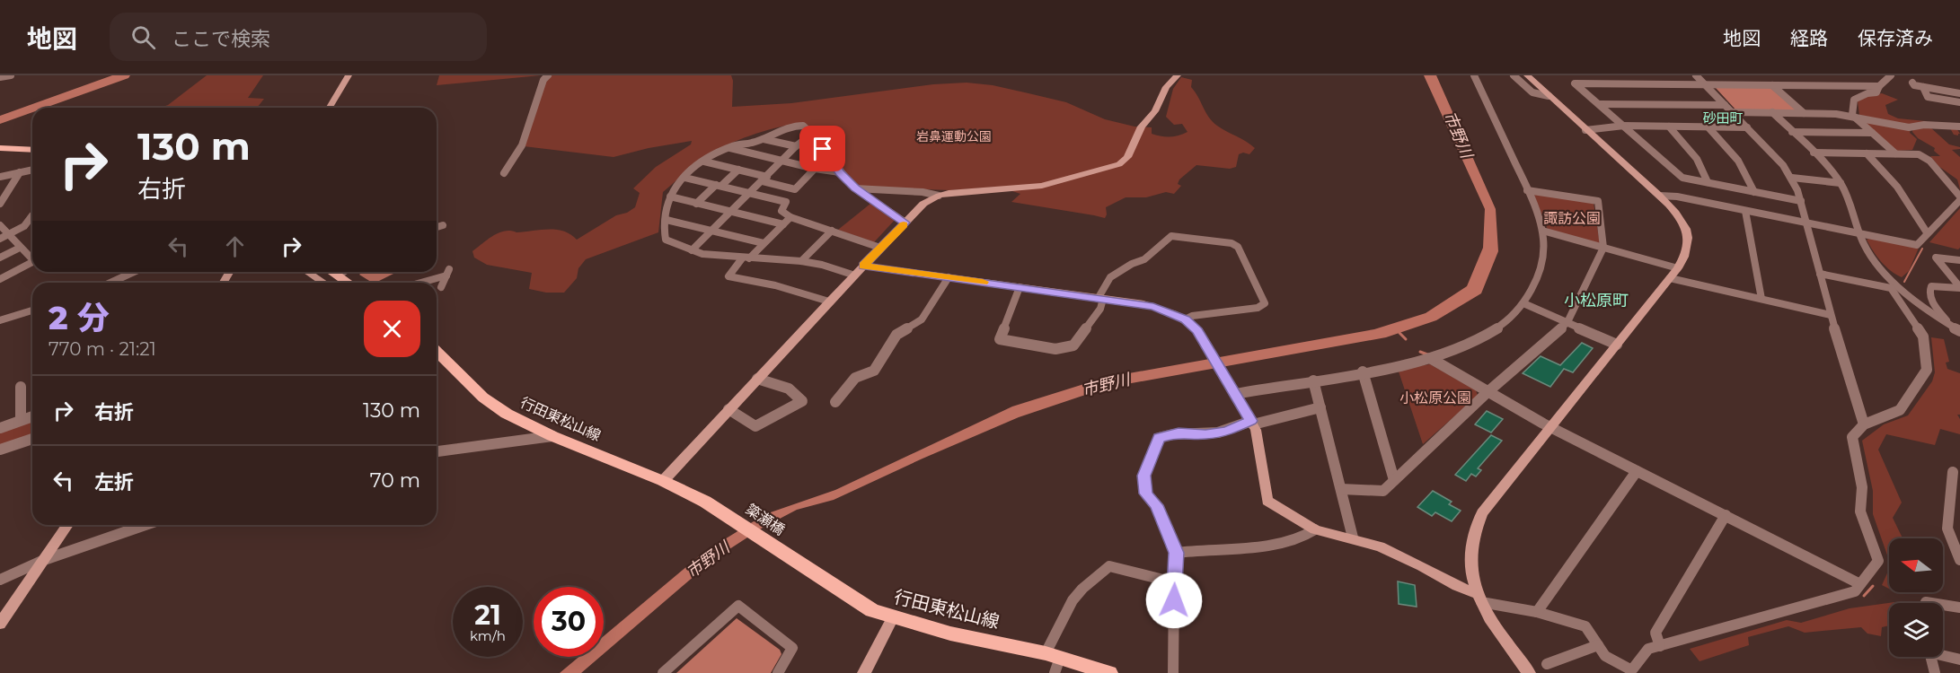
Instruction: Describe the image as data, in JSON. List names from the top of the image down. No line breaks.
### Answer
{"streets":{"main road":["行田東松山線","簗瀬橋"]},"crossings":[["行田東松山線","簗瀬橋"]],"districts":["砂田町","小松原町"],"water":["市野川"],"parks":["岩鼻運動公園","諏訪公園","小松原公園"],"north":"left","page":{"header":"地図","search":"ここで検索","nav":["地図","経路","保存済み"],"turn":["130 m","右折"],"heading":["2 分","770 m · 21:21"],"list":[{"name":"右折","value":"130 m"},{"name":"左折","value":"70 m"}],"speed":"21 km/h","limit":"30"}}
